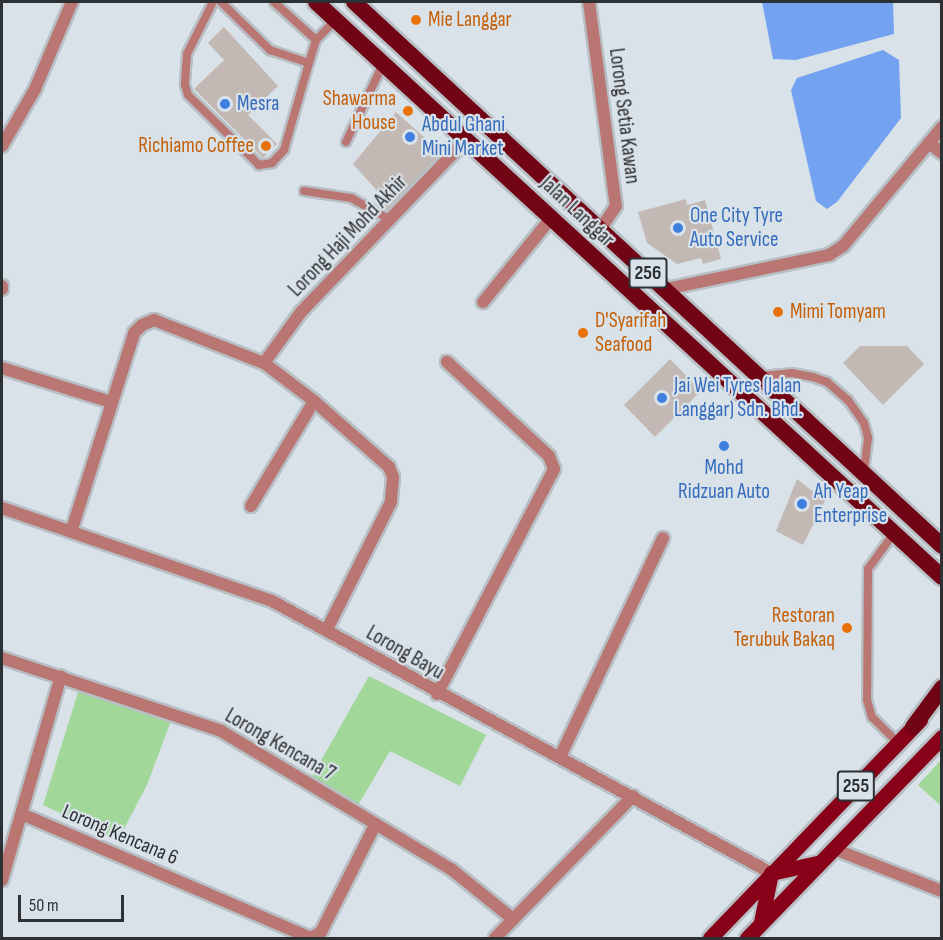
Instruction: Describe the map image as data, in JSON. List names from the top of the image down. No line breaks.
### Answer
{"streets":{"highway":["Jalan Langgar","256"],"main road":["255"],"street":["Lorong Setia Kawan","Lorong Haji Mohd Akhir","Lorong Bayu","Lorong Kencana 7","Lorong Kencana 6"]},"crossings":[["Lorong Setia Kawan","Jalan Langgar"],["Jalan Langgar","Lorong Haji Mohd Akhir"],["Lorong Bayu","255"],["Lorong Kencana 7","Lorong Kencana 6"]],"places":["Mie Langgar","Mesra","Shawarma House","Abdul Ghani Mini Market","Richiamo Coffee","One City Tyre Auto Service","Mimi Tomyam","D'Syarifah Seafood","Jai Wei Tyres (Jalan Langgar) Sdn. Bhd.","Mohd Ridzuan Auto","Ah Yeap Enterprise","Restoran Terubuk Bakaq"],"scale_bar":"50 m"}
